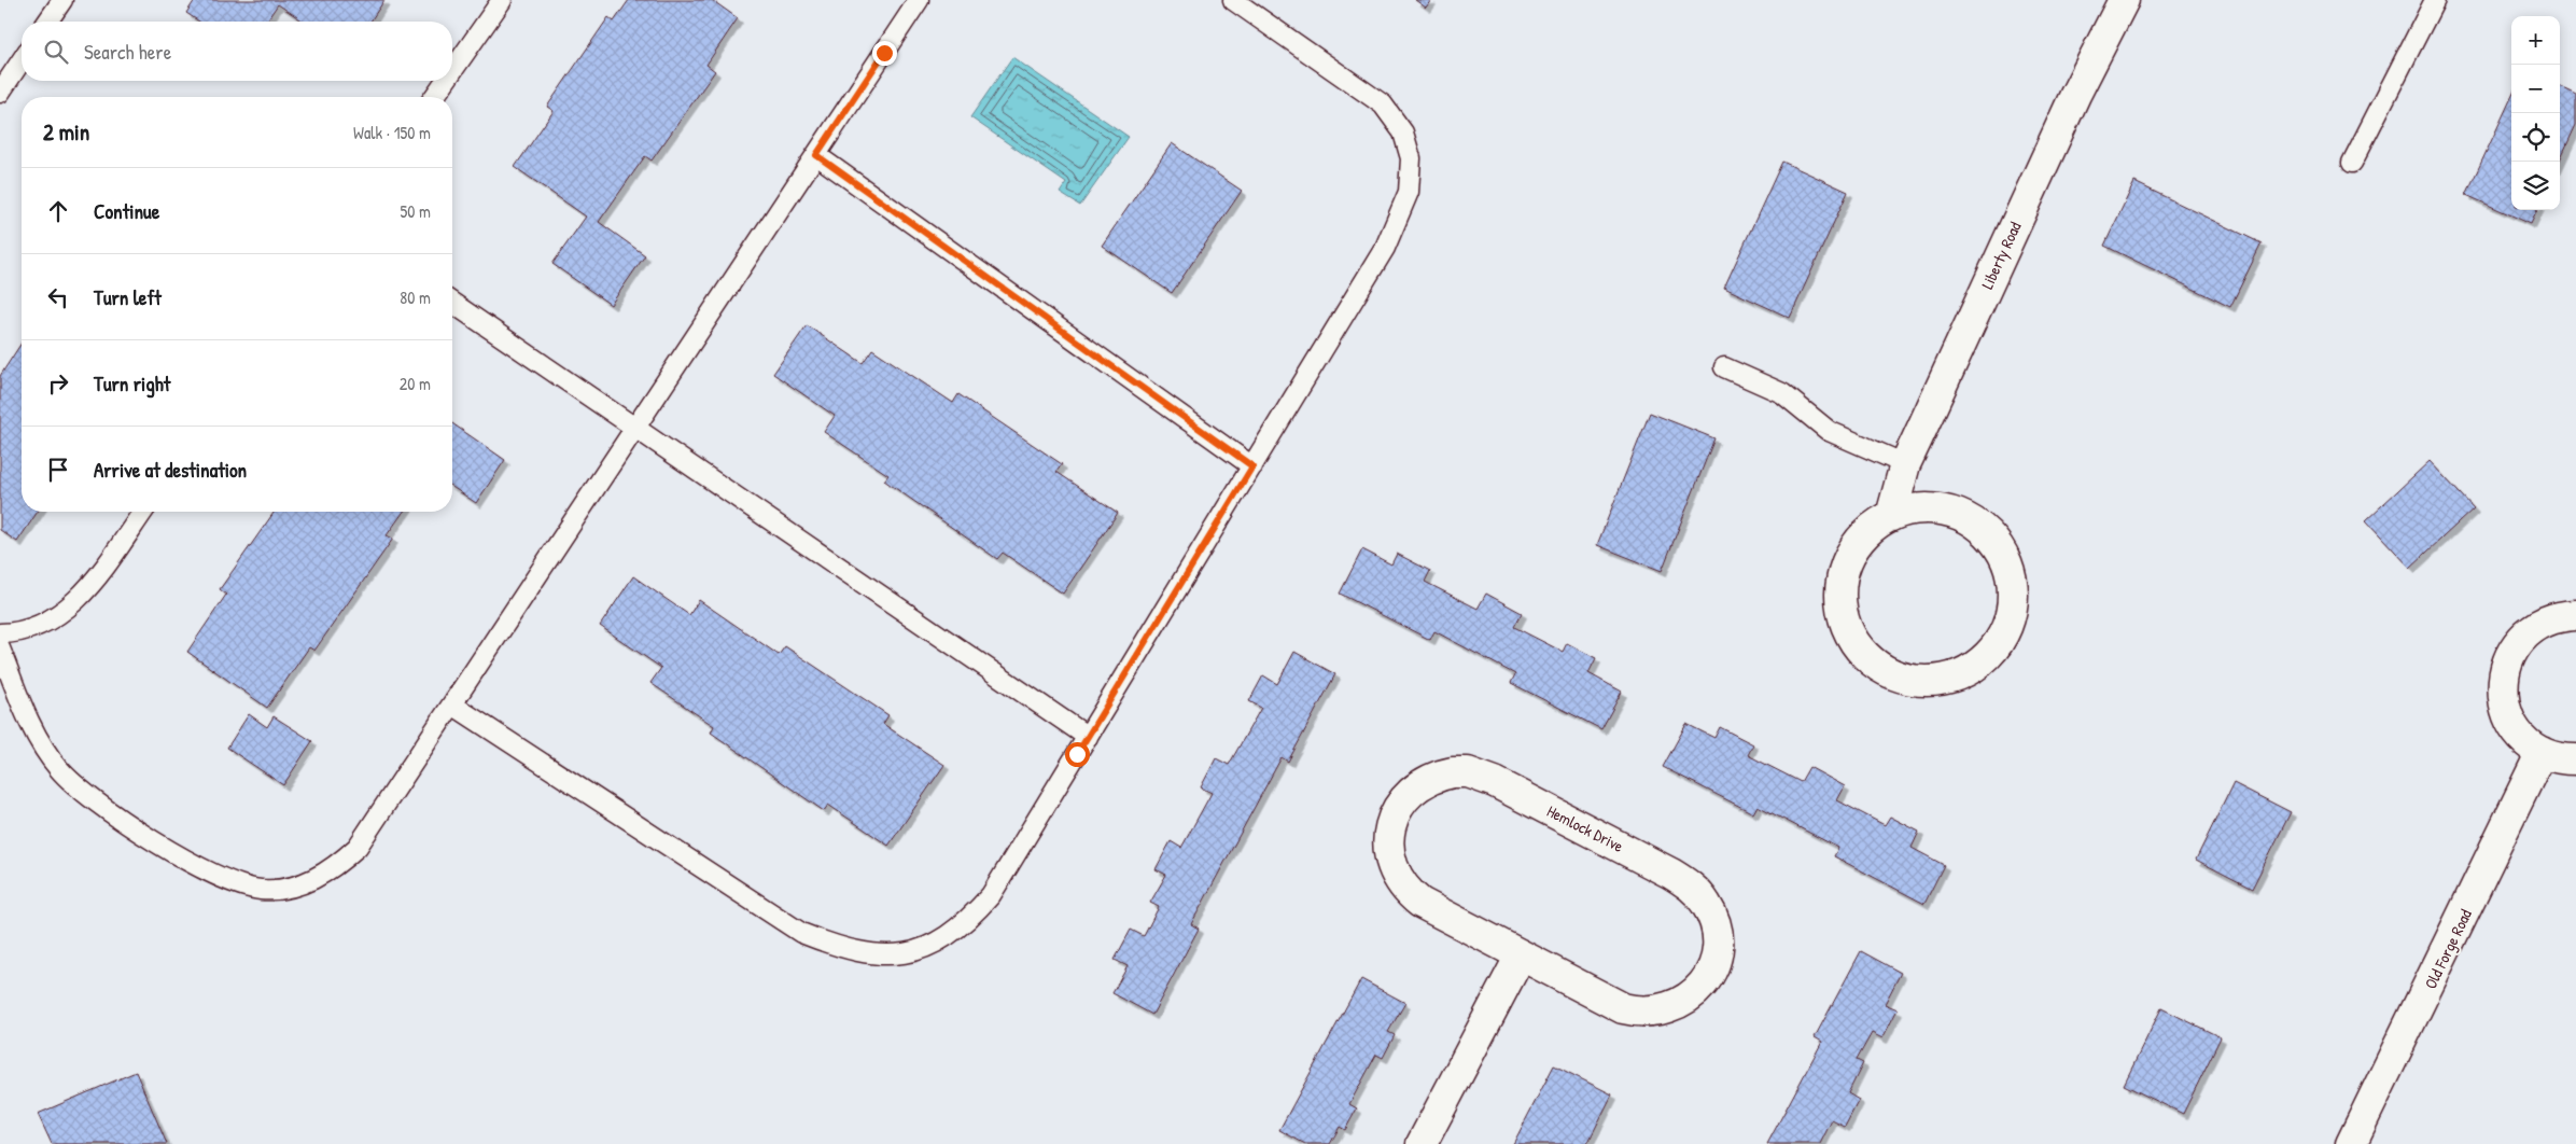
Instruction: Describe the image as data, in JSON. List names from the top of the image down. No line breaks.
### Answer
{"streets":{"street":["Liberty Road","Hemlock Drive","Old Forge Road"]},"page":{"map_buttons":["+","−"],"search":"Search here","heading":["2 min","Walk · 150 m"],"list":[["Continue","50 m"],["Turn left","80 m"],["Turn right","20 m"],"Arrive at destination"]}}
